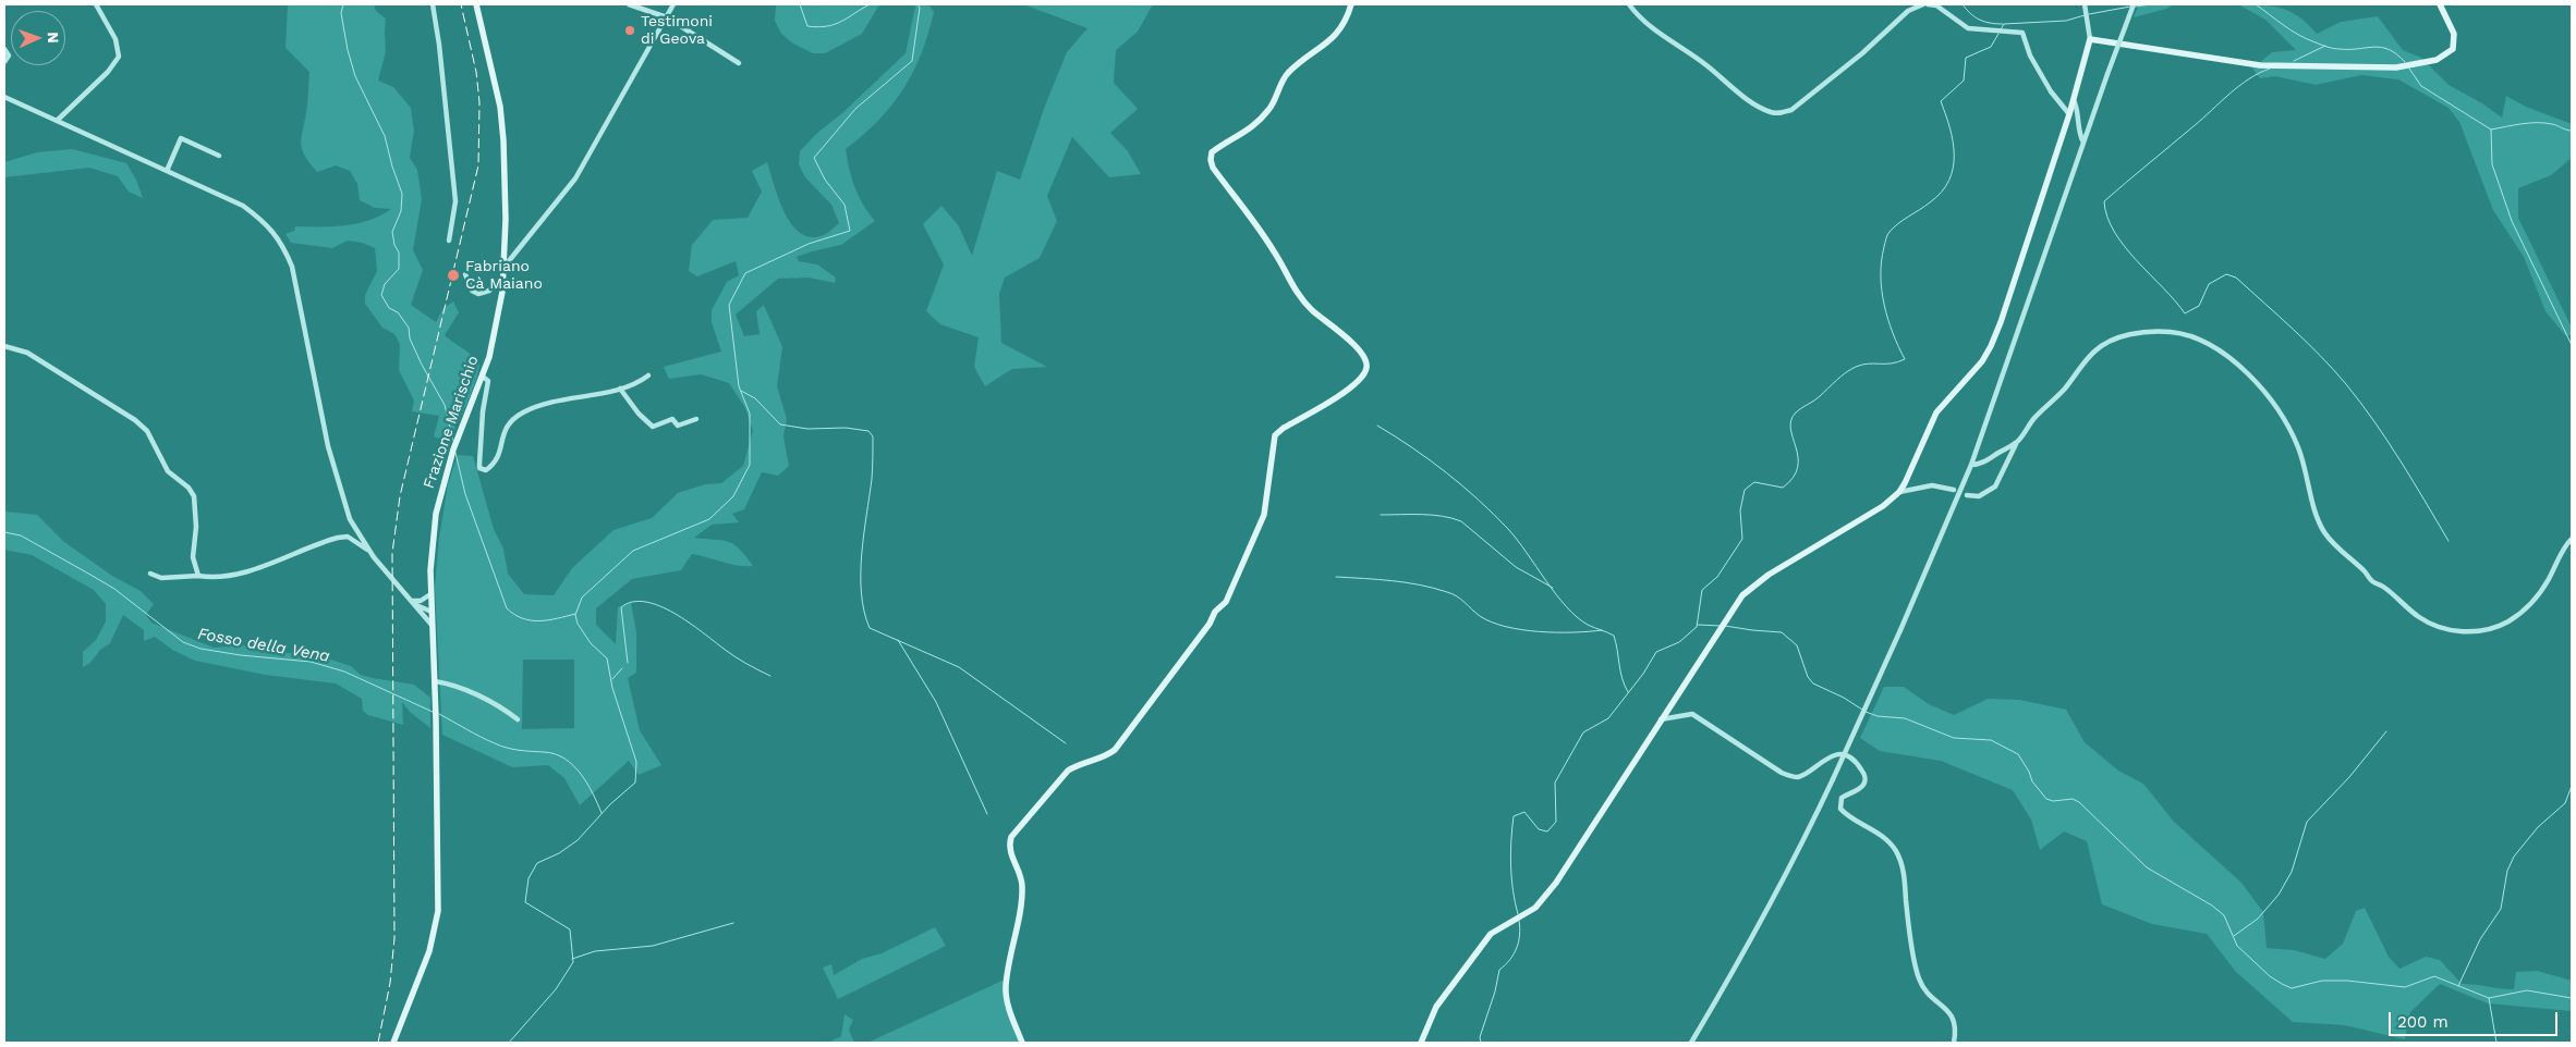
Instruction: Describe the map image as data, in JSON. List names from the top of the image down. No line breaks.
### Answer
{"streets":{"street":["Frazione Marischio"]},"water":["Fosso della Vena"],"places":["Testimoni di Geova","Fabriano Cà Maiano"],"scale_bar":"200 m","north":"right"}
